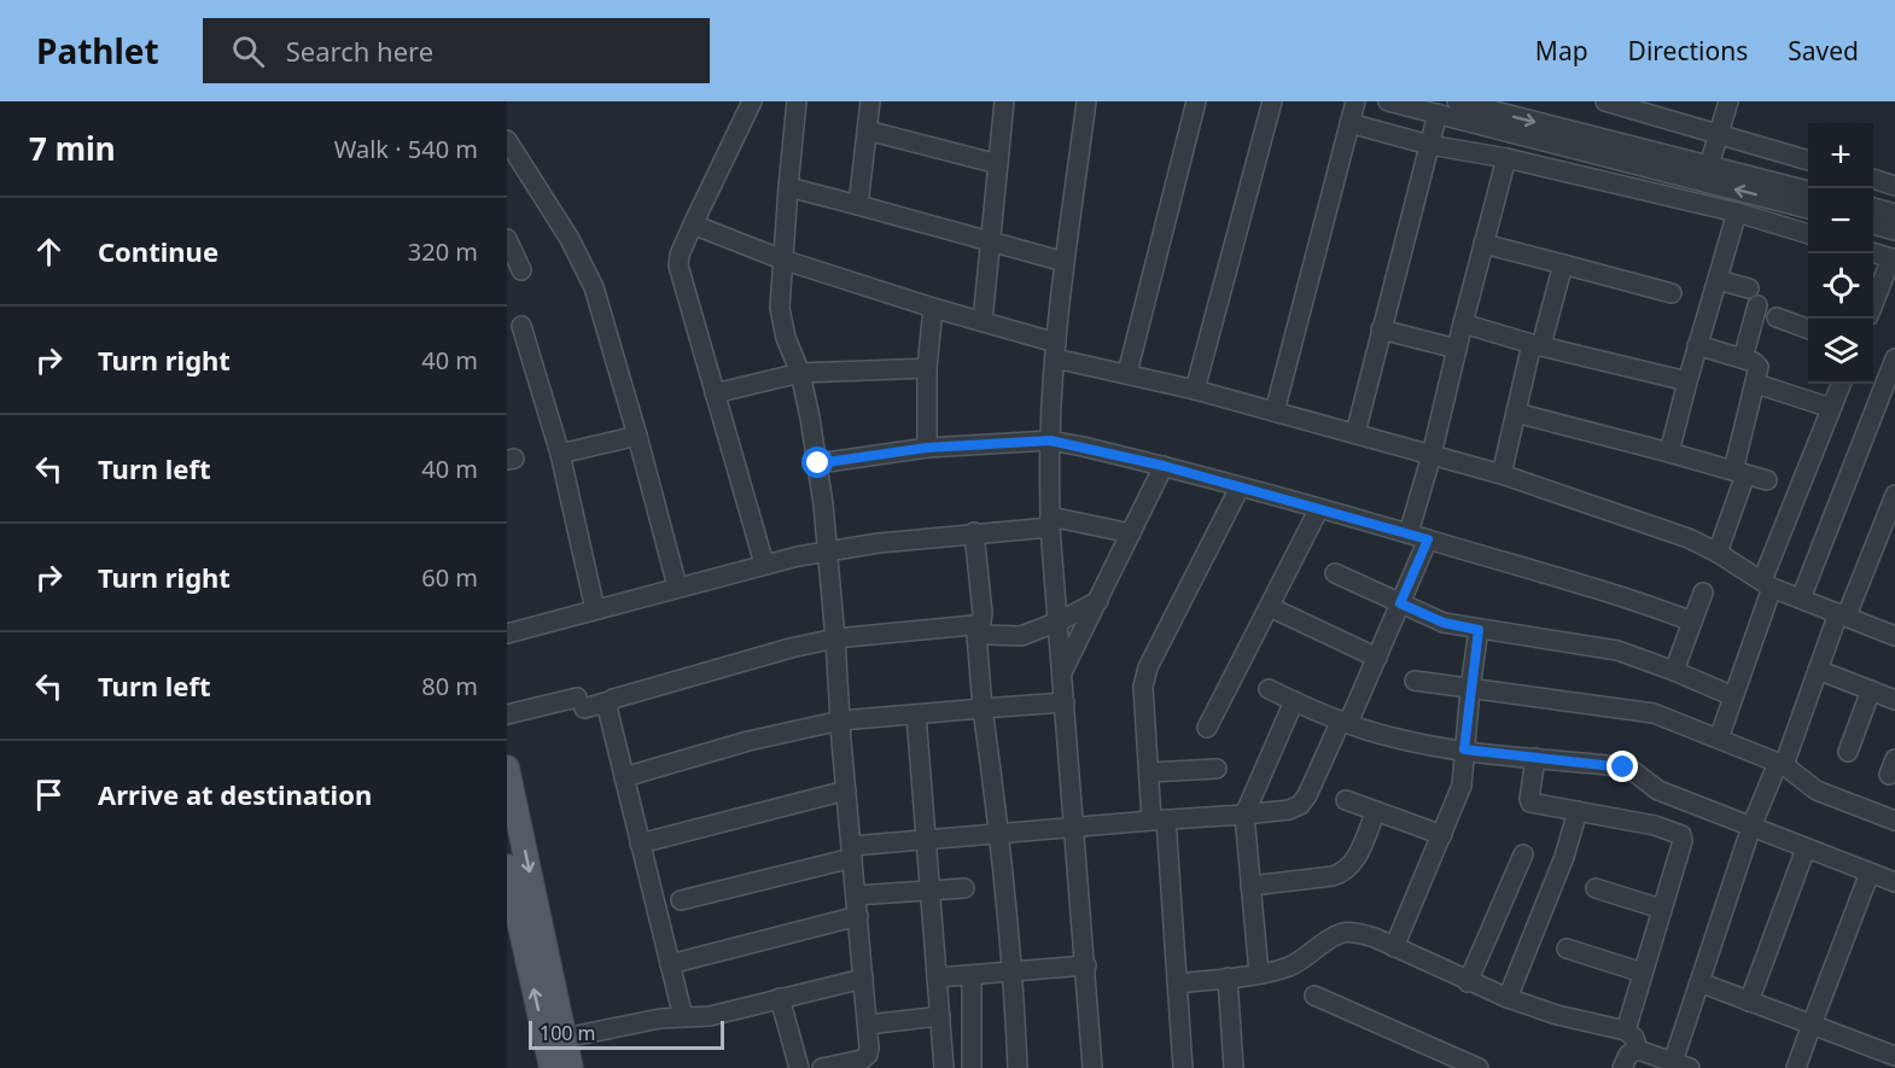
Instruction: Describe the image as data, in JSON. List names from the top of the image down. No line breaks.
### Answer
{"scale_bar":"100 m","page":{"header":"Pathlet","search":"Search here","nav":["Map","Directions","Saved"],"heading":["7 min","Walk · 540 m"],"map_buttons":["+","−"],"list":[["Continue","320 m"],["Turn right","40 m"],["Turn left","40 m"],["Turn right","60 m"],["Turn left","80 m"],"Arrive at destination"],"scale":"100 m"}}
